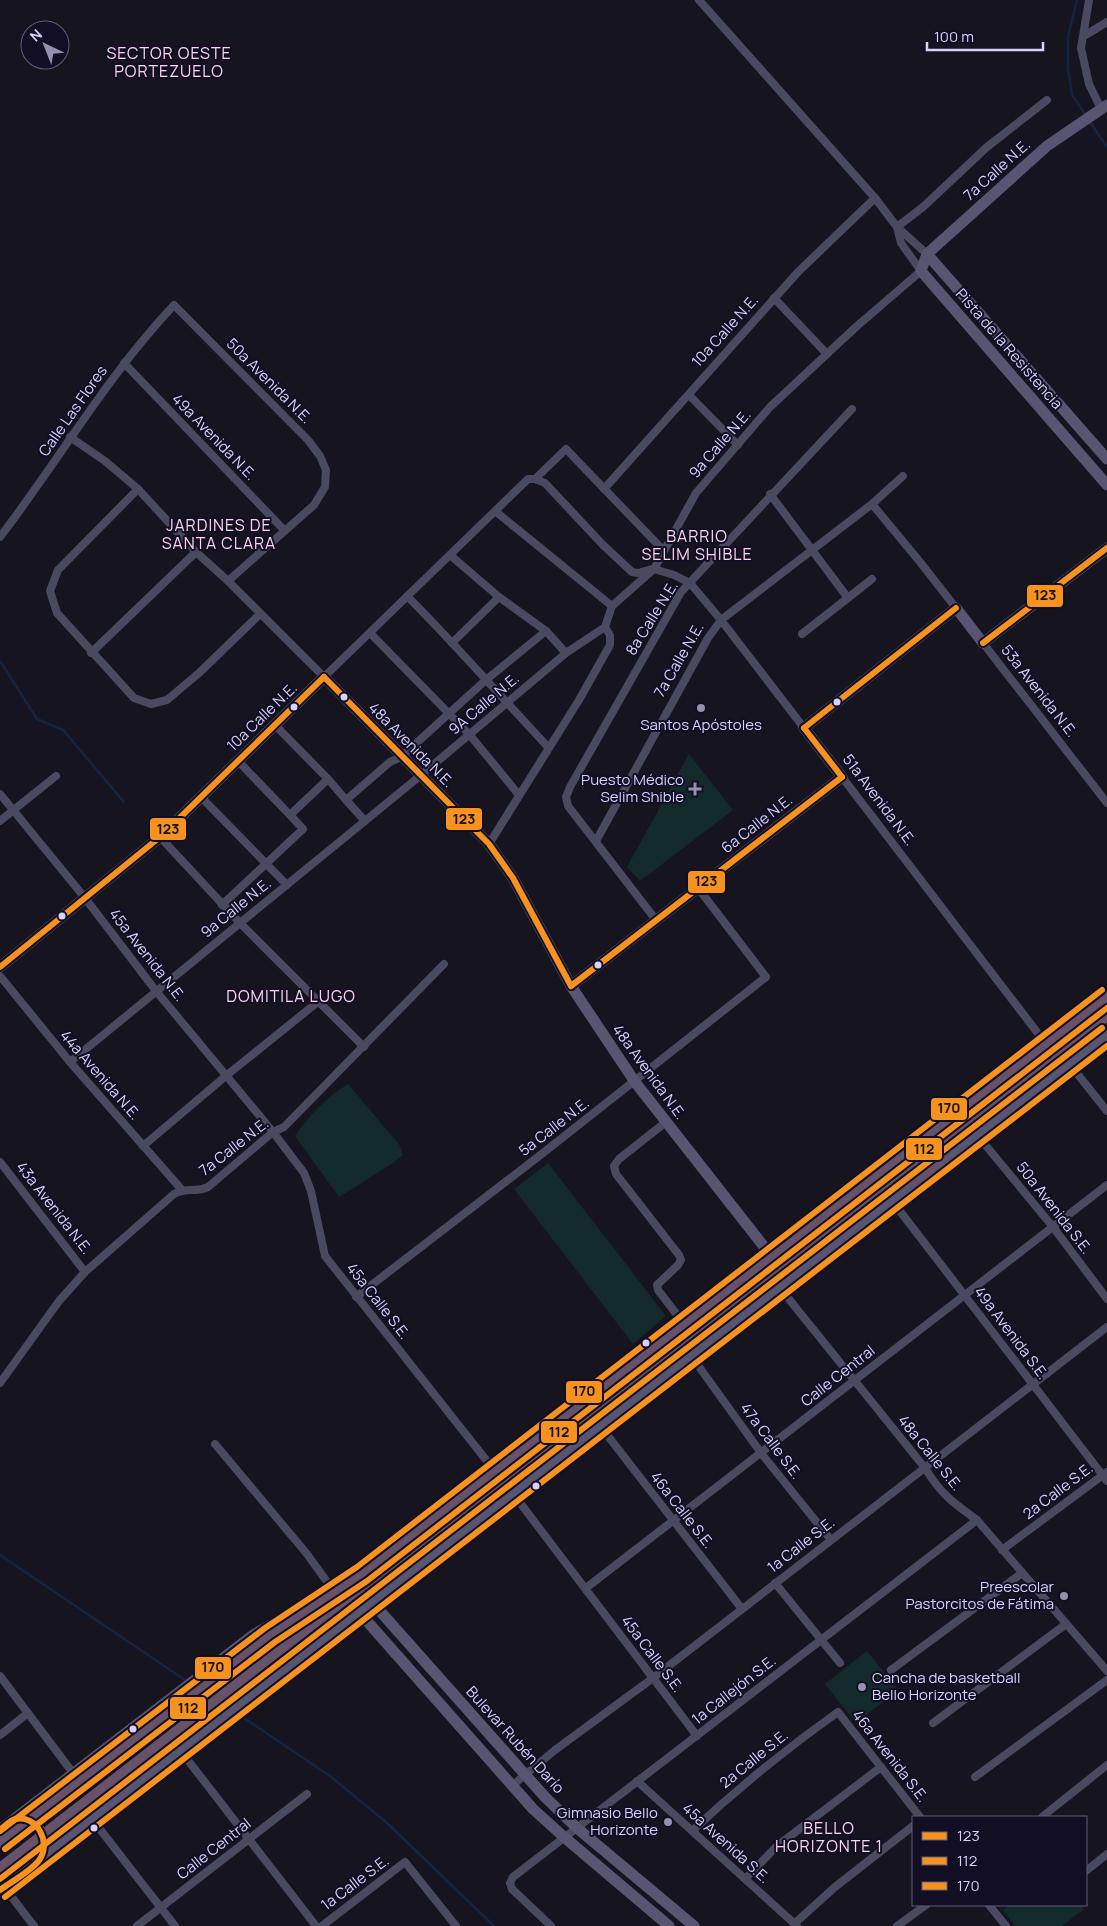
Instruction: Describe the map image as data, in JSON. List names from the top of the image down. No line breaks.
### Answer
{"streets":{"street":["7a Calle N.E.","10a Calle N.E.","Pista de la Resistencia","50a Avenida N.E.","Calle Las Flores","49a Avenida N.E.","9a Calle N.E.","8a Calle N.E.","53a Avenida N.E.","9A Calle N.E.","48a Avenida N.E.","51a Avenida N.E.","6a Calle N.E.","45a Avenida N.E.","44a Avenida N.E.","5a Calle N.E.","43a Avenida N.E.","50a Avenida S.E.","45a Calle S.E.","49a Avenida S.E.","Calle Central","47a Calle S.E.","48a Calle S.E.","2a Calle S.E.","46a Calle S.E.","1a Calle S.E.","1a Callejón S.E.","Bulevar Rubén Darío","46a Avenida S.E.","45a Avenida S.E."]},"crossings":[["7a Calle N.E.","Pista de la Resistencia"],["7a Calle N.E.","9a Calle N.E."],["7a Calle N.E.","8a Calle N.E."],["7a Calle N.E.","53a Avenida N.E."],["7a Calle N.E.","51a Avenida N.E."],["7a Calle N.E.","45a Avenida N.E."],["7a Calle N.E.","44a Avenida N.E."],["7a Calle N.E.","45a Calle S.E."],["10a Calle N.E.","Pista de la Resistencia"],["10a Calle N.E.","48a Avenida N.E."],["10a Calle N.E.","45a Avenida N.E."],["Pista de la Resistencia","9a Calle N.E."],["50a Avenida N.E.","Calle Las Flores"],["50a Avenida N.E.","49a Avenida N.E."],["Calle Las Flores","49a Avenida N.E."],["Calle Las Flores","48a Avenida N.E."],["9a Calle N.E.","9A Calle N.E."],["9a Calle N.E.","48a Avenida N.E."],["9a Calle N.E.","51a Avenida N.E."],["9a Calle N.E.","45a Avenida N.E."],["9a Calle N.E.","44a Avenida N.E."],["8a Calle N.E.","51a Avenida N.E."],["9A Calle N.E.","48a Avenida N.E."],["48a Avenida N.E.","6a Calle N.E."],["48a Avenida N.E.","5a Calle N.E."],["51a Avenida N.E.","6a Calle N.E."],["6a Calle N.E.","5a Calle N.E."],["45a Avenida N.E.","45a Calle S.E."],["5a Calle N.E.","45a Calle S.E."],["50a Avenida S.E.","Calle Central"],["45a Calle S.E.","Calle Central"],["45a Calle S.E.","1a Calle S.E."],["45a Calle S.E.","1a Callejón S.E."],["49a Avenida S.E.","Calle Central"],["49a Avenida S.E.","2a Calle S.E."],["49a Avenida S.E.","1a Calle S.E."],["Calle Central","47a Calle S.E."],["Calle Central","48a Calle S.E."],["Calle Central","46a Calle S.E."],["47a Calle S.E.","1a Calle S.E."],["48a Calle S.E.","2a Calle S.E."],["48a Calle S.E.","1a Calle S.E."],["48a Calle S.E.","1a Callejón S.E."],["2a Calle S.E.","46a Avenida S.E."],["2a Calle S.E.","45a Avenida S.E."],["46a Calle S.E.","1a Calle S.E."],["1a Calle S.E.","Bulevar Rubén Darío"],["1a Callejón S.E.","Bulevar Rubén Darío"],["1a Callejón S.E.","45a Avenida S.E."]],"districts":["SECTOR OESTE PORTEZUELO","JARDINES DE SANTA CLARA","BARRIO SELIM SHIBLE","DOMITILA LUGO","BELLO HORIZONTE 1"],"places":{"other":["Santos Apóstoles","Preescolar Pastorcitos de Fátima","Cancha de basketball Bello Horizonte","Gimnasio Bello Horizonte"],"health":["Puesto Médico Selim Shible"]},"lines":["transit line 123","transit line 170","transit line 112"],"legend":["123","112","170"],"scale_bar":"100 m","north":"top left"}
